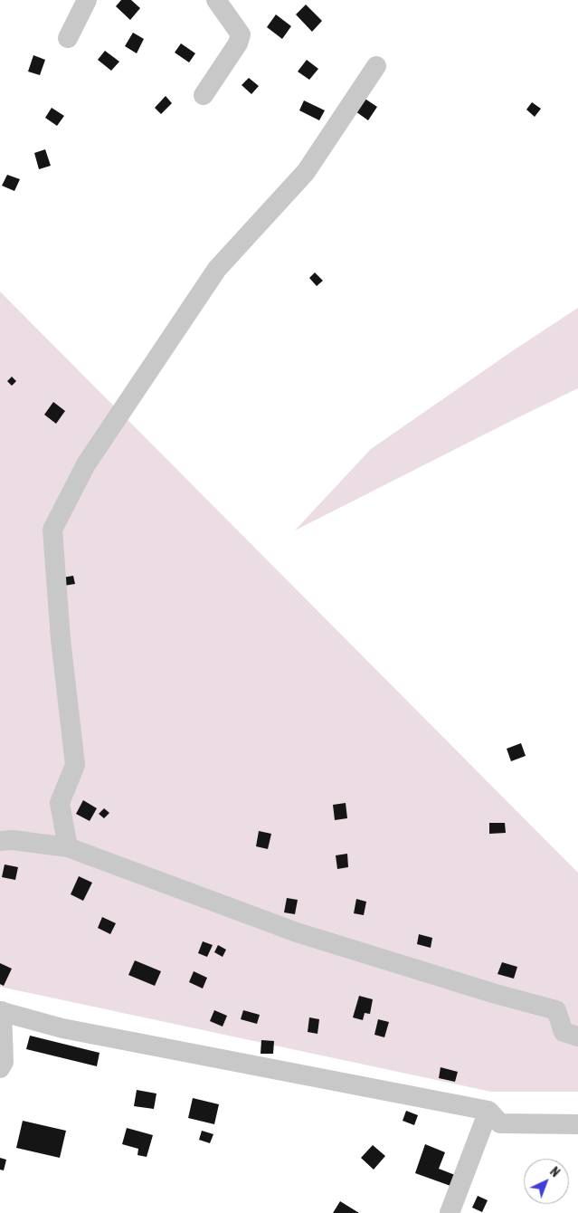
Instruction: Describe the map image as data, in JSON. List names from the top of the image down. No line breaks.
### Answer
{"north":"top right"}
